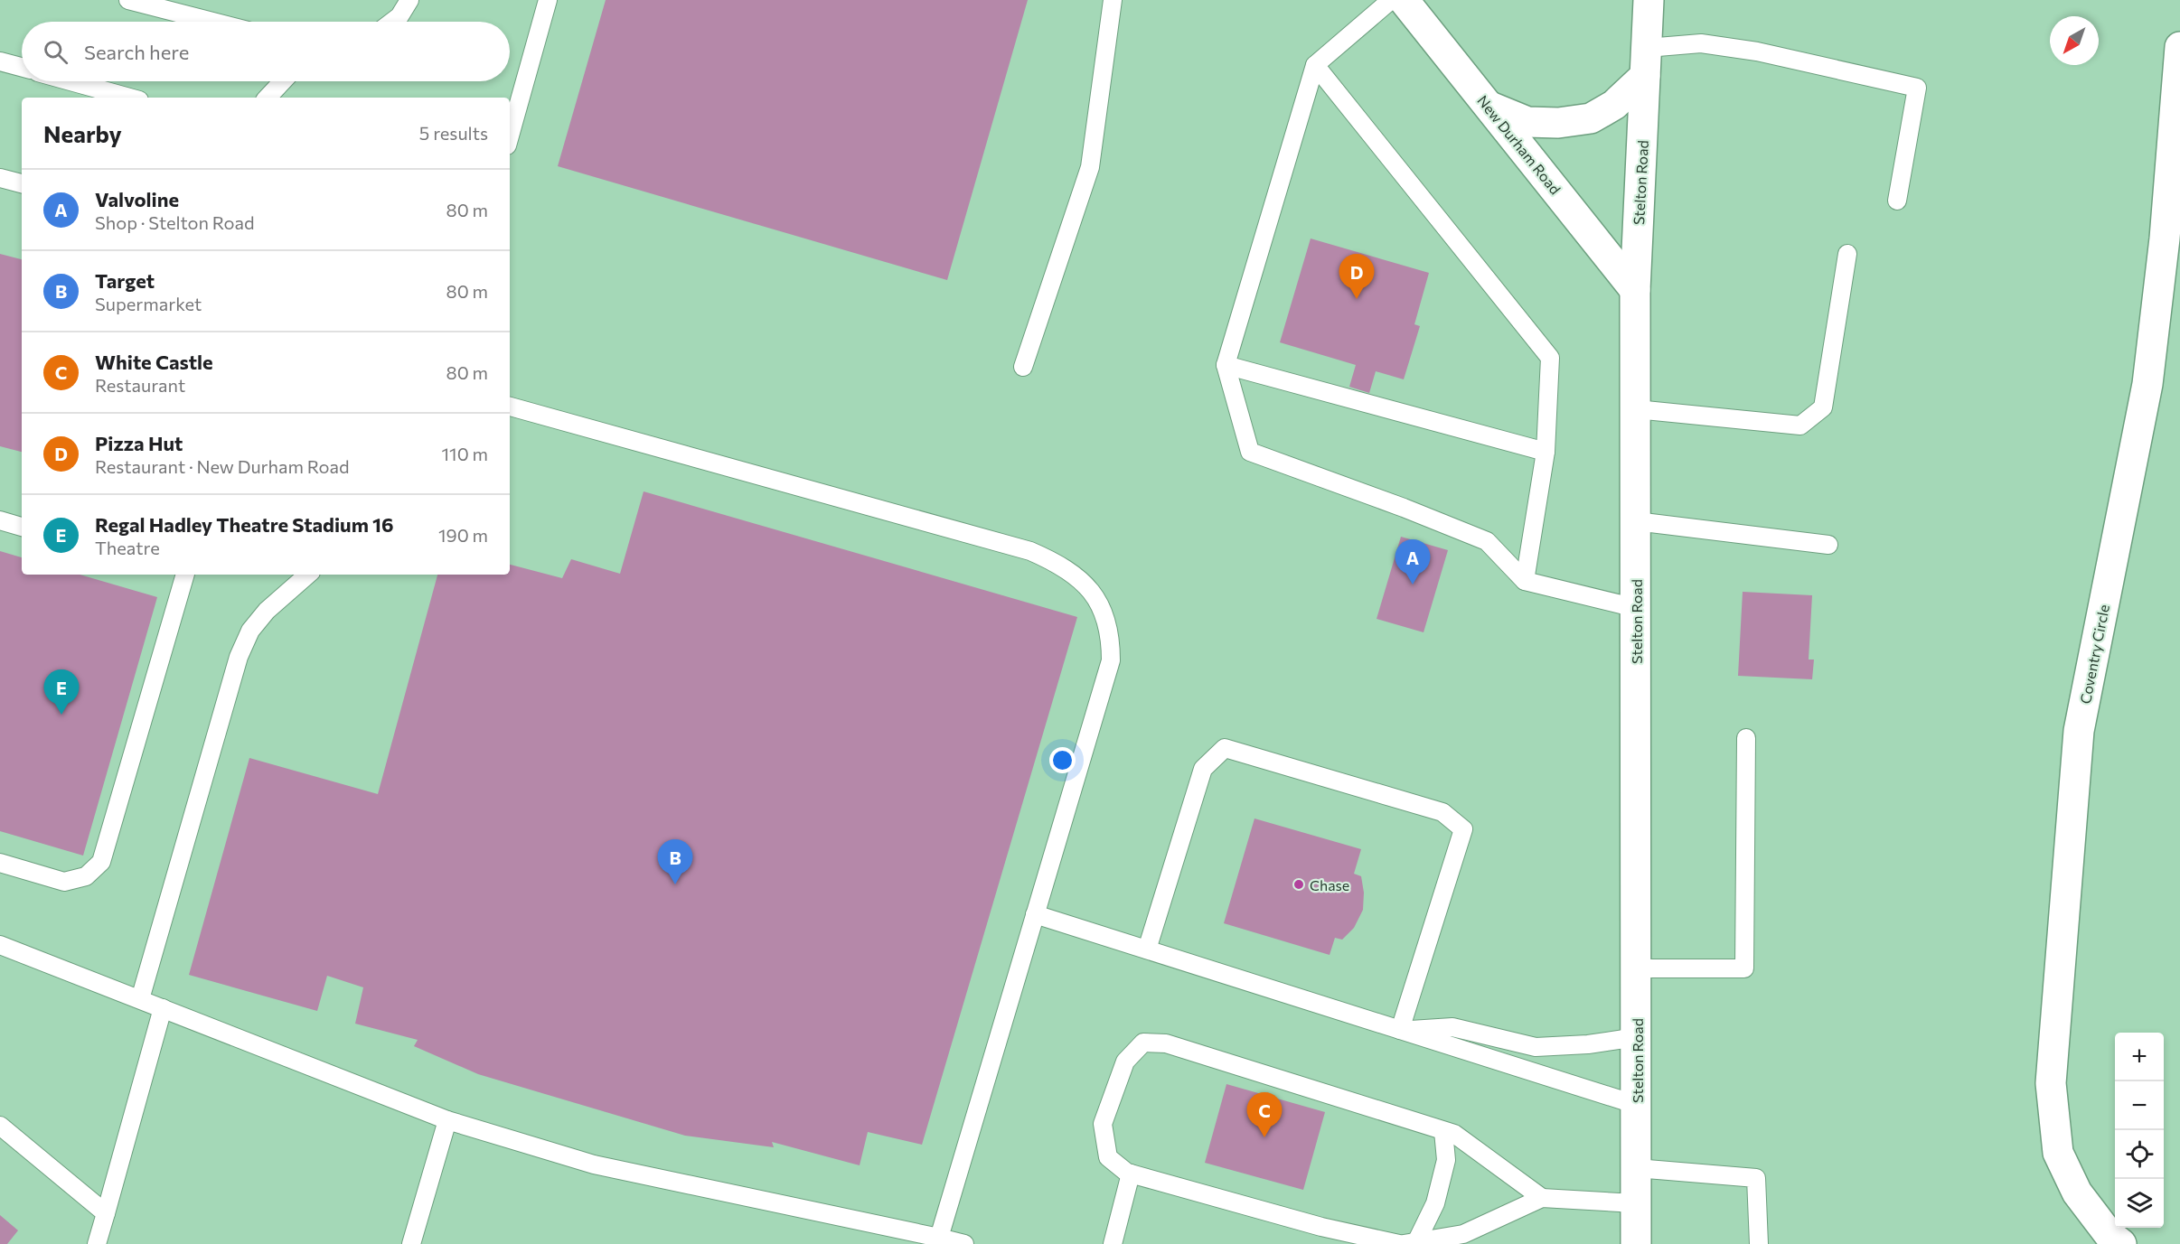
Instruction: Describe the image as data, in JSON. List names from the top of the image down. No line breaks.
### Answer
{"streets":{"main road":["New Durham Road","Stelton Road","Coventry Circle"]},"crossings":[["New Durham Road","Stelton Road"]],"places":["Chase"],"north":"bottom left","page":{"search":"Search here","heading":["Nearby","5 results"],"list":[{"mark":"A","name":"Valvoline","note":"Shop · Stelton Road","value":"80 m"},{"mark":"B","name":"Target","note":"Supermarket","value":"80 m"},{"mark":"C","name":"White Castle","note":"Restaurant","value":"80 m"},{"mark":"D","name":"Pizza Hut","note":"Restaurant · New Durham Road","value":"110 m"},{"mark":"E","name":"Regal Hadley Theatre Stadium 16","note":"Theatre","value":"190 m"}],"pins":["D","A","E","B","C"],"map_buttons":["+","−"]}}
